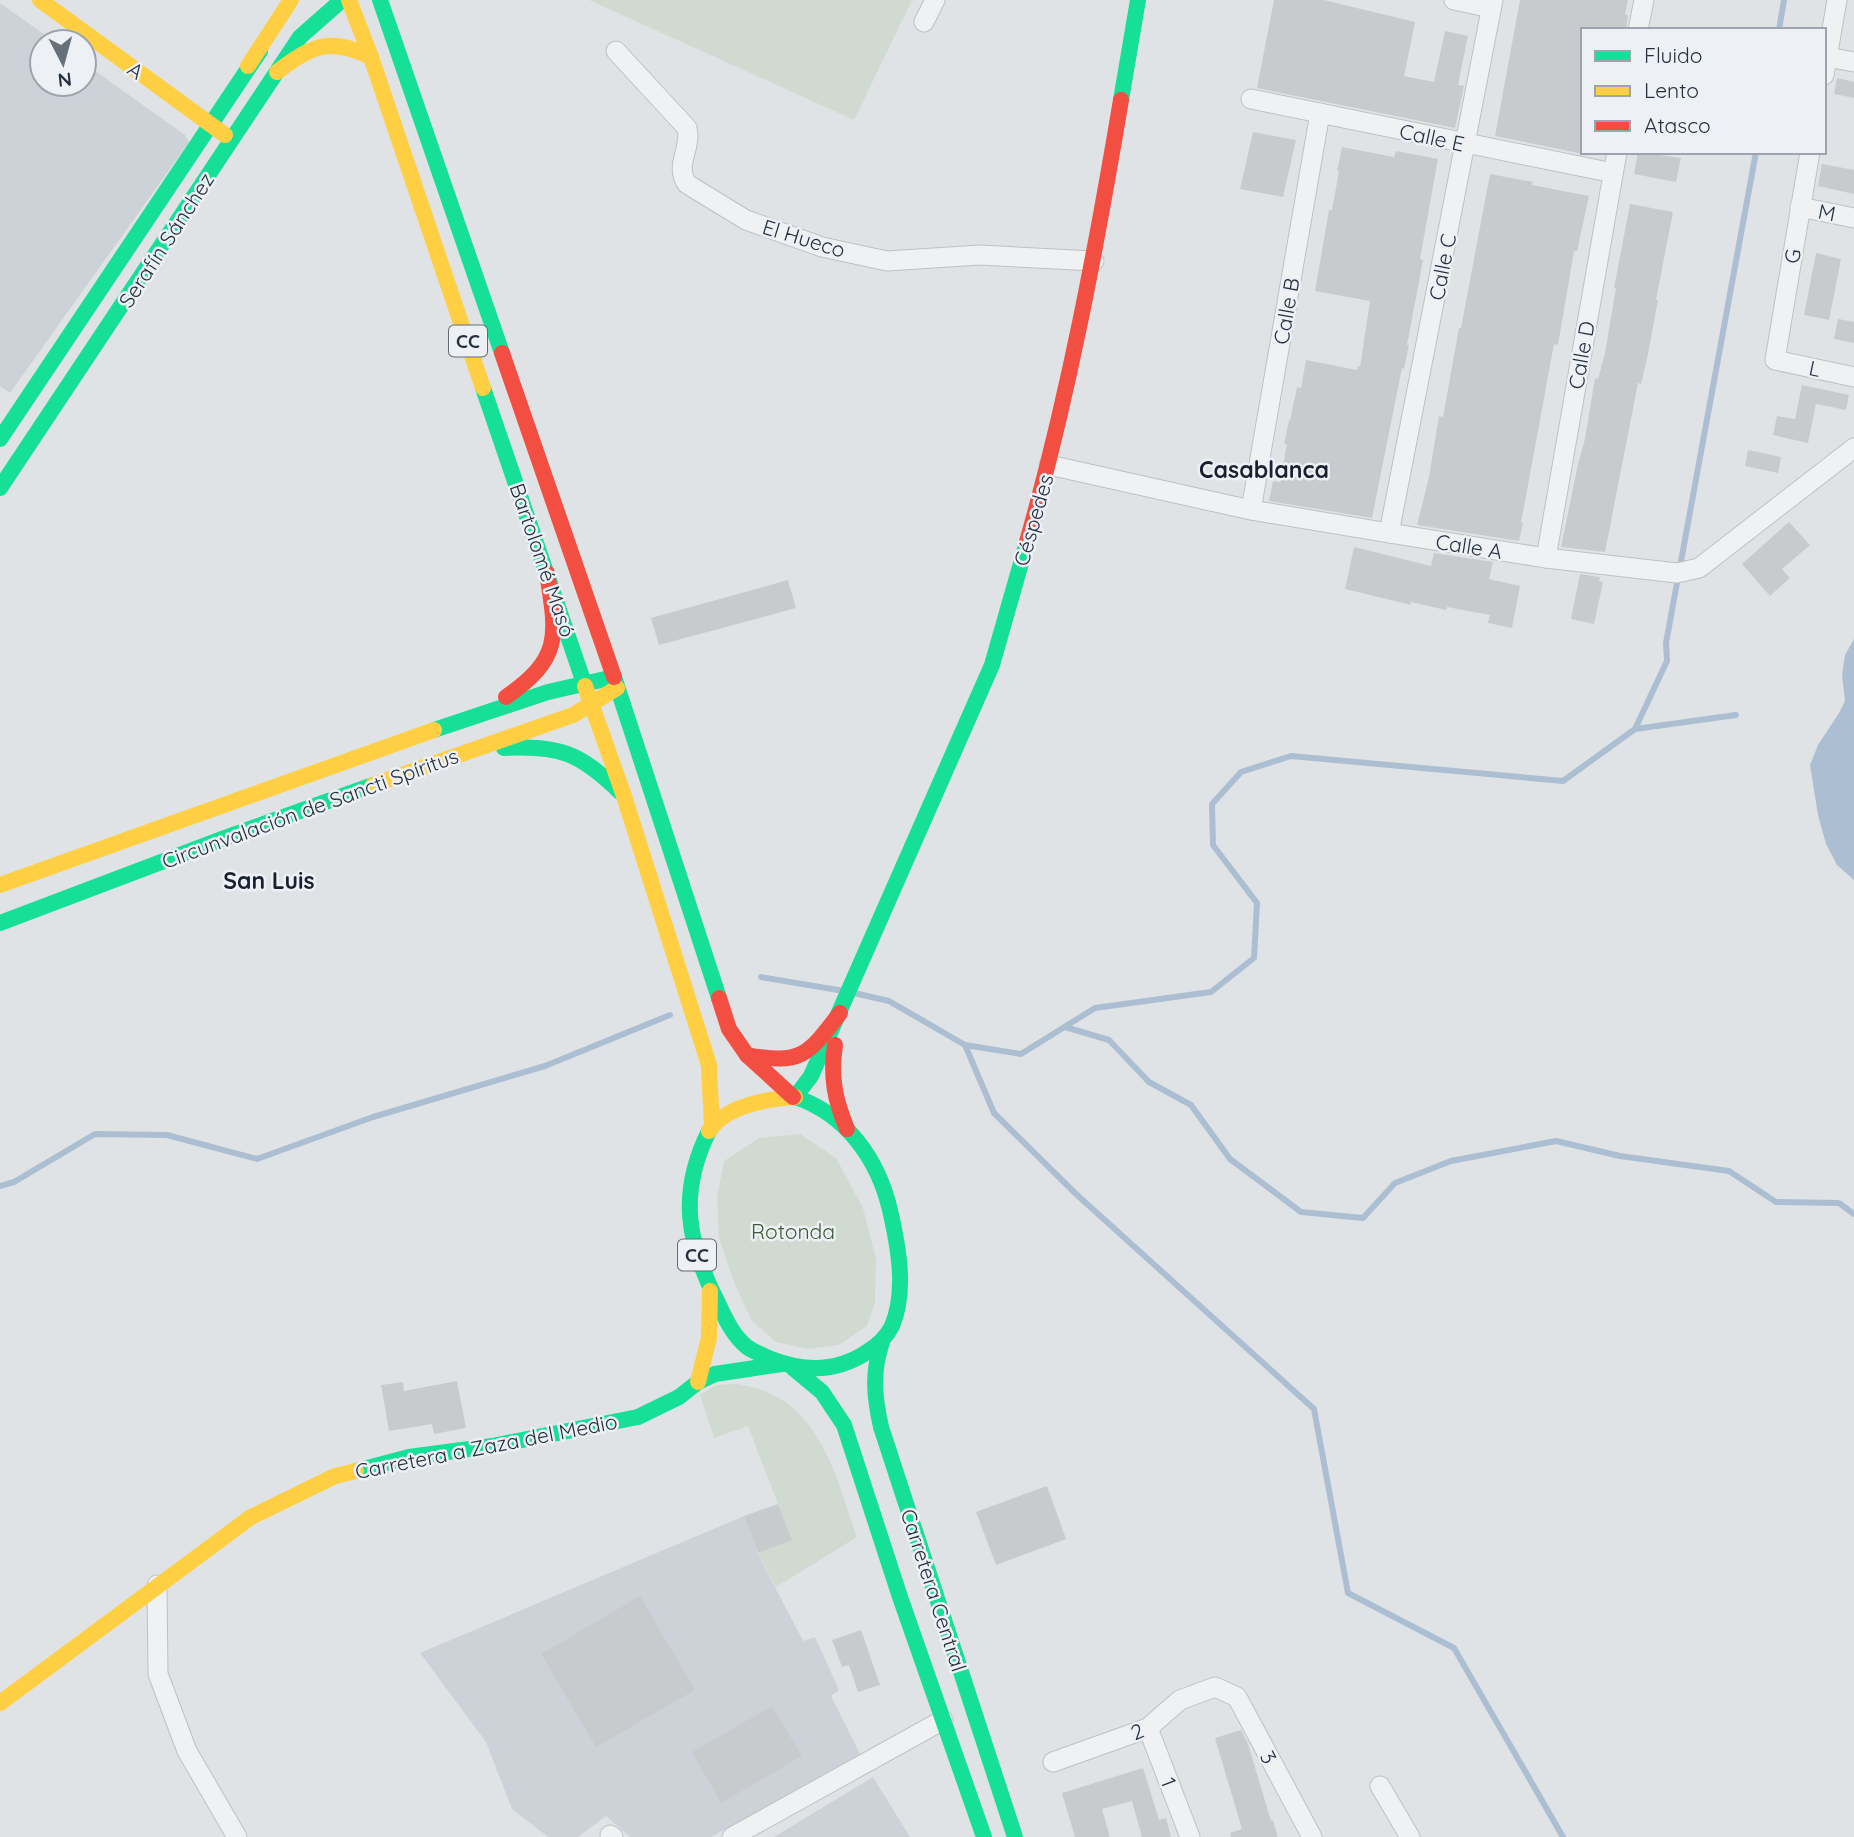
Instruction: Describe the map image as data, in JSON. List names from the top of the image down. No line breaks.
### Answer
{"streets":{"main road":["A","Serafín Sánchez","CC","Céspedes","Bartolomé Masó","Circunvalación de Sancti Spíritus","Carretera a Zaza del Medio","Carretera Central"],"street":["Calle E","M","El Hueco","G","Calle C","Calle B","Calle D","L","Calle A","2","3","1"]},"crossings":[["A","Serafín Sánchez"],["Calle E","Calle C"],["Calle E","Calle B"],["Calle E","Calle D"],["M","G"],["El Hueco","Céspedes"],["G","L"],["Calle C","Calle A"],["Calle B","Calle A"],["CC","Céspedes"],["CC","Bartolomé Masó"],["CC","Carretera a Zaza del Medio"],["CC","Carretera Central"],["Calle D","Calle A"],["Céspedes","Calle A"],["Céspedes","Bartolomé Masó"],["Céspedes","Carretera a Zaza del Medio"],["Céspedes","Carretera Central"],["Bartolomé Masó","Circunvalación de Sancti Spíritus"],["Bartolomé Masó","Carretera a Zaza del Medio"],["Bartolomé Masó","Carretera Central"],["Carretera a Zaza del Medio","Carretera Central"],["2","3"],["2","1"]],"districts":["Casablanca","San Luis"],"parks":["Rotonda"],"legend":["Fluido","Lento","Atasco"],"north":"bottom"}
